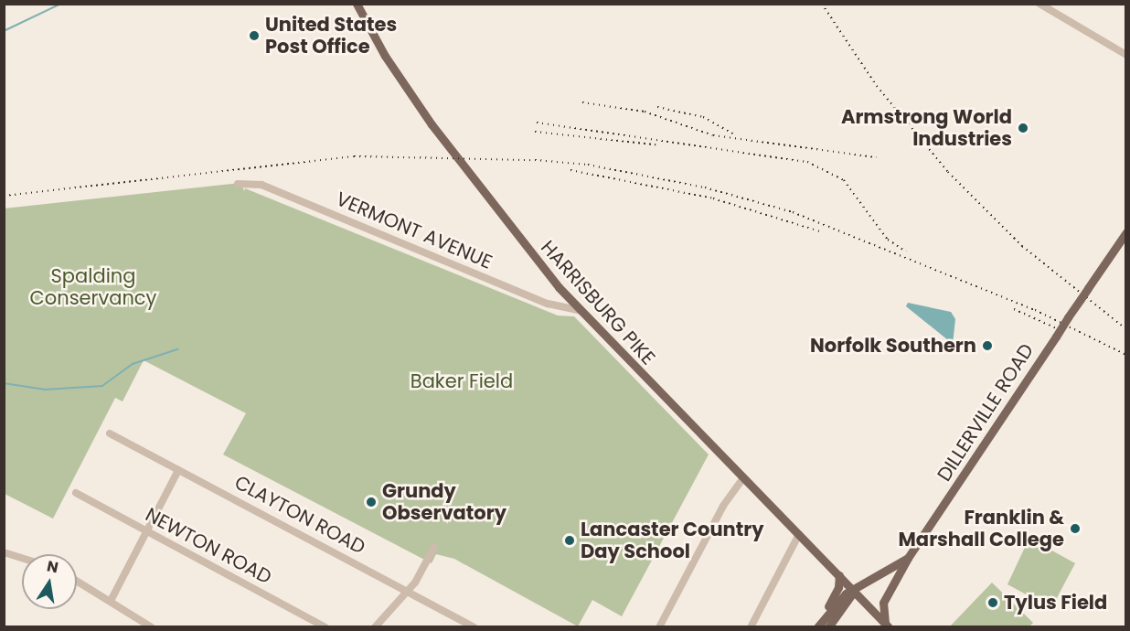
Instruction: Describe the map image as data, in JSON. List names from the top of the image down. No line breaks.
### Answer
{"streets":{"main road":["HARRISBURG PIKE","DILLERVILLE ROAD"],"street":["VERMONT AVENUE","CLAYTON ROAD","NEWTON ROAD"]},"crossings":[["VERMONT AVENUE","HARRISBURG PIKE"],["HARRISBURG PIKE","DILLERVILLE ROAD"]],"parks":["Spalding Conservancy","Baker Field"],"places":["United States Post Office","Armstrong World Industries","Norfolk Southern","Grundy Observatory","Franklin & Marshall College","Lancaster Country Day School","Tylus Field"],"north":"top"}
